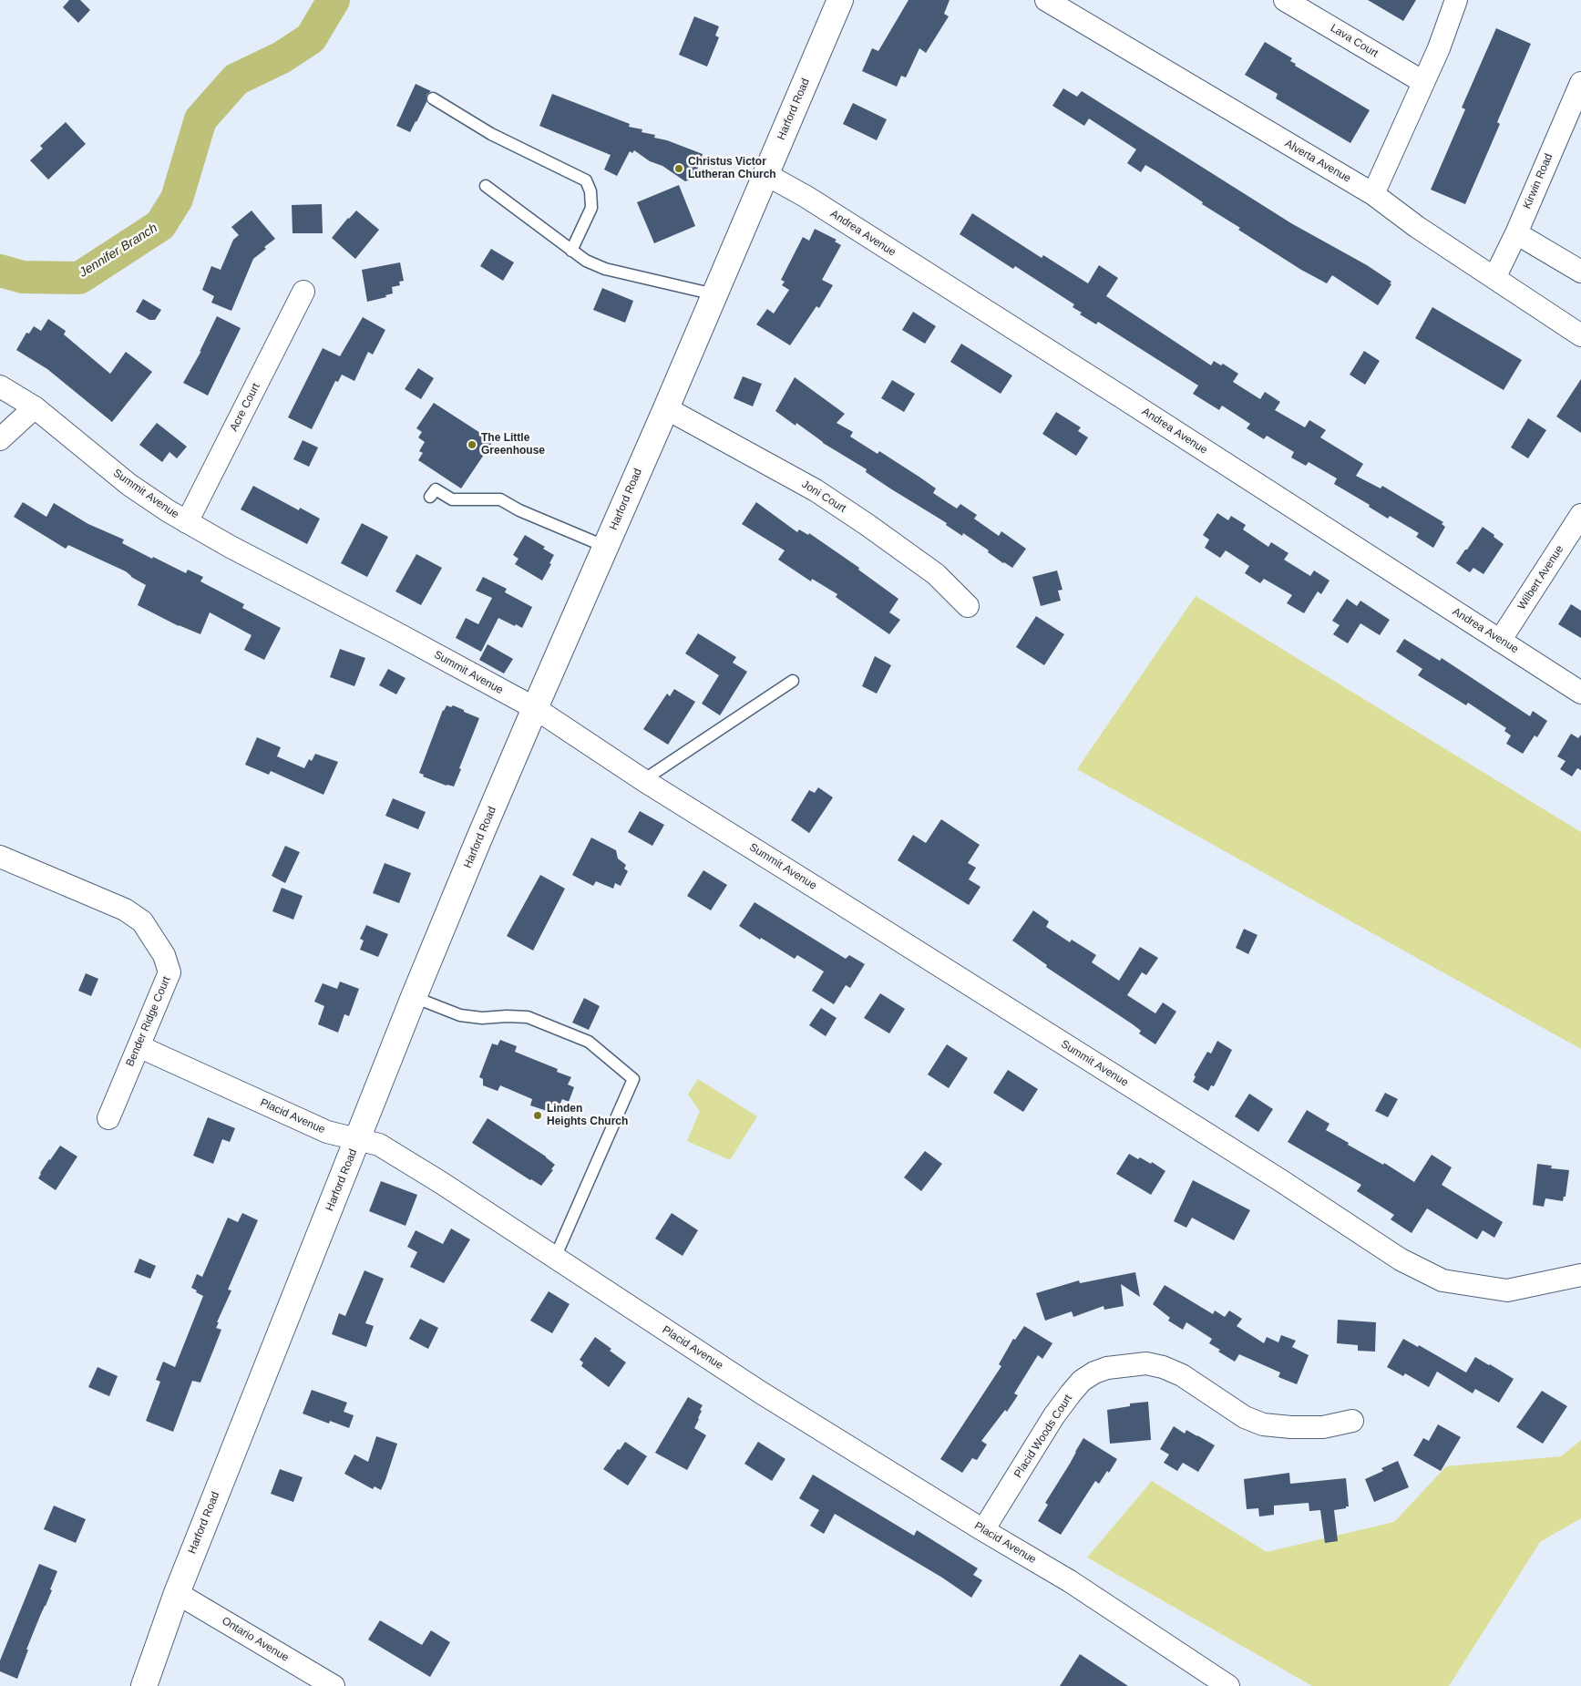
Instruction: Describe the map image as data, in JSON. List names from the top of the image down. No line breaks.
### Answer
{"streets":{"main road":["Harford Road"],"street":["Lava Court","Alverta Avenue","Kirwin Road","Andrea Avenue","Acre Court","Summit Avenue","Joni Court","Wilbert Avenue","Bender Ridge Court","Placid Avenue","Placid Woods Court","Ontario Avenue"]},"crossings":[["Harford Road","Andrea Avenue"],["Harford Road","Summit Avenue"],["Harford Road","Joni Court"],["Harford Road","Placid Avenue"],["Harford Road","Ontario Avenue"],["Alverta Avenue","Kirwin Road"],["Andrea Avenue","Wilbert Avenue"],["Acre Court","Summit Avenue"],["Bender Ridge Court","Placid Avenue"],["Placid Avenue","Placid Woods Court"]],"water":["Jennifer Branch"],"places":["Christus Victor Lutheran Church","The Little Greenhouse","Linden Heights Church"]}
